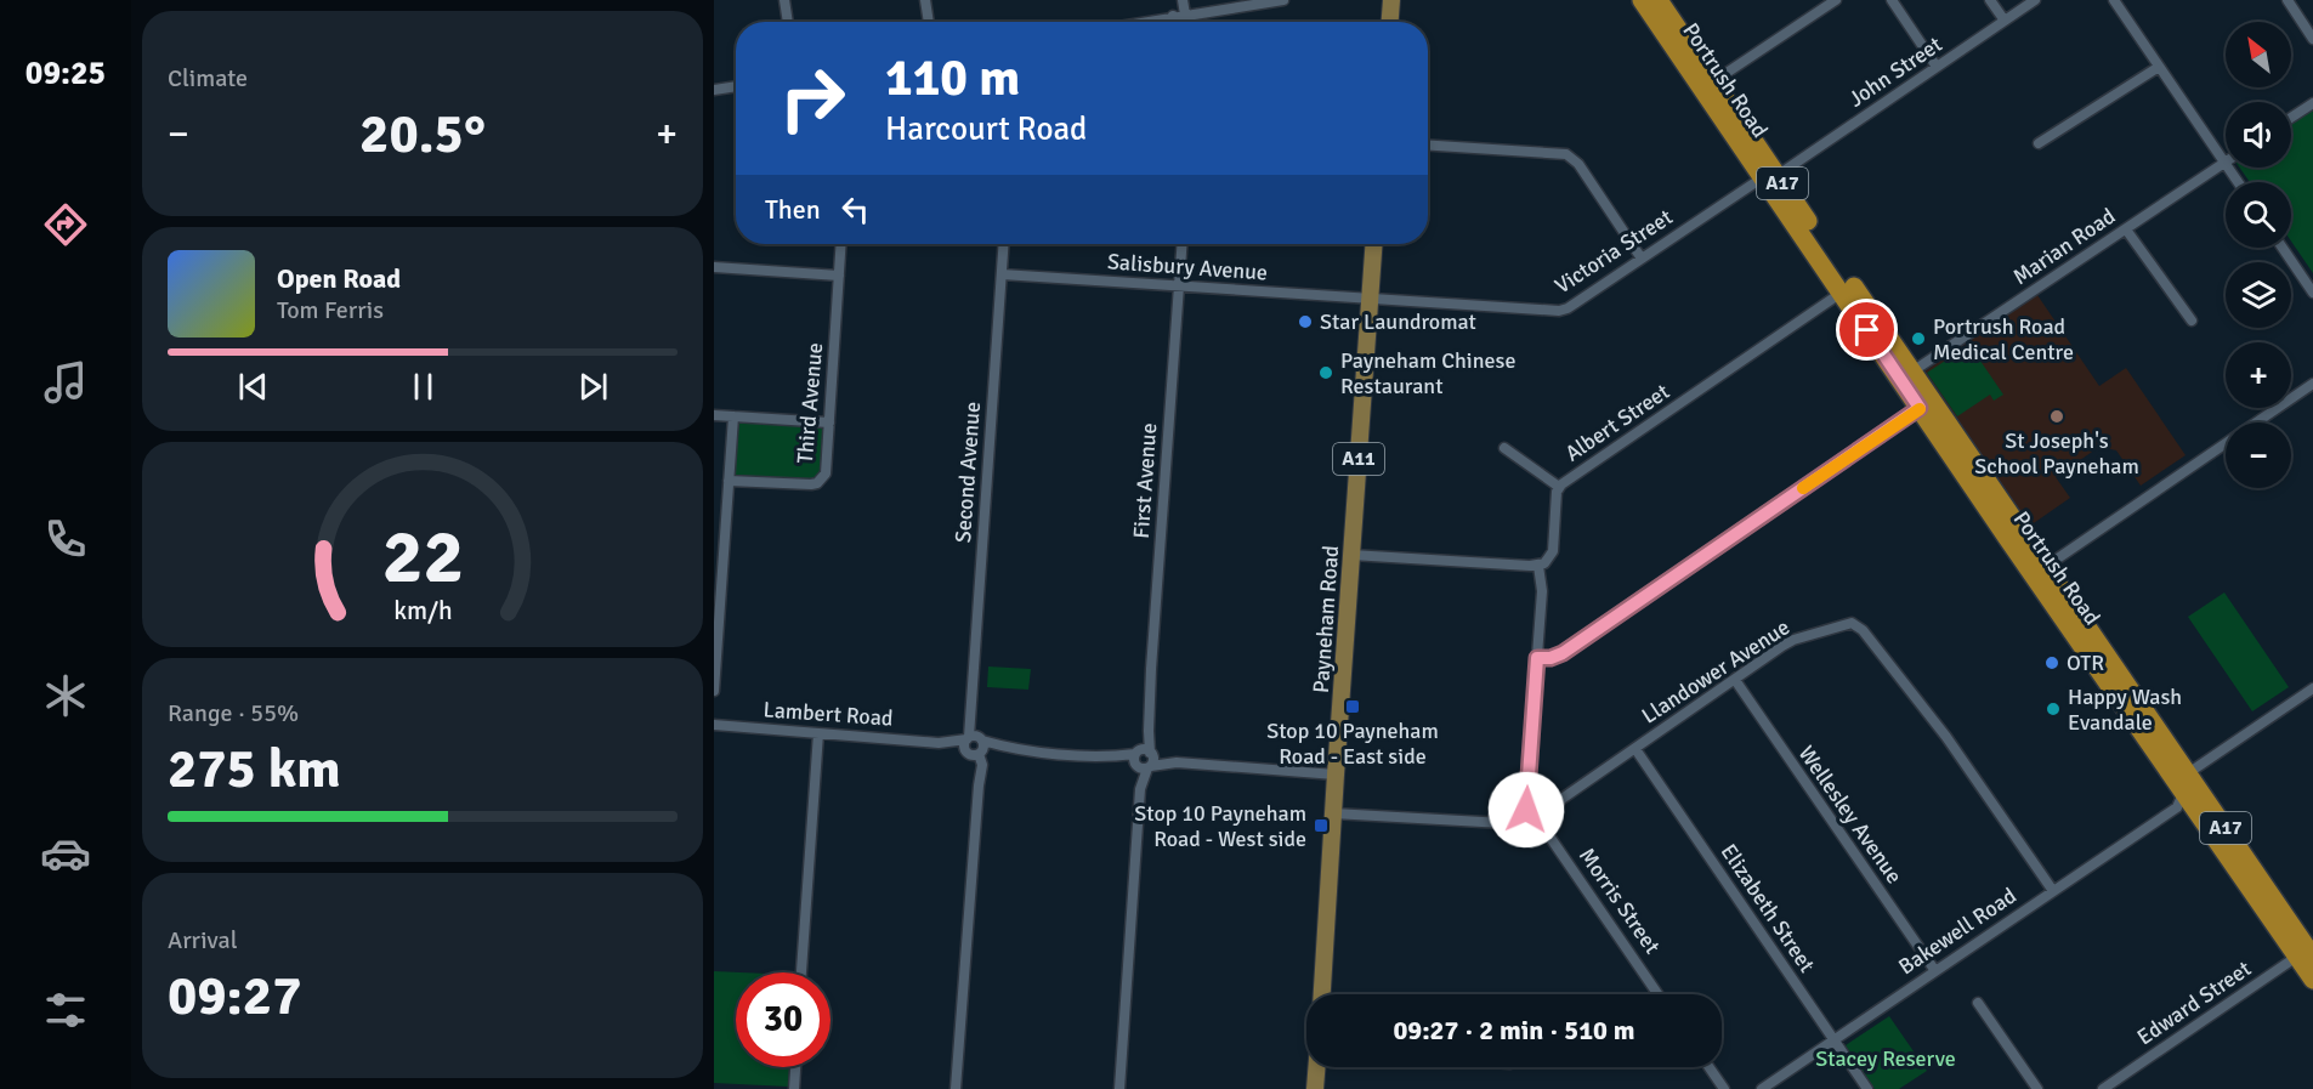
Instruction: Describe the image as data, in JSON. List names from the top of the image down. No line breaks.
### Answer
{"streets":{"highway":["Portrush Road","A17"],"main road":["A11","Payneham Road"],"street":["John Street","Marian Road","Victoria Street","Salisbury Avenue","Third Avenue","Albert Street","Second Avenue","First Avenue","Llandower Avenue","Lambert Road","Wellesley Avenue","Morris Street","Elizabeth Street","Bakewell Road","Edward Street"]},"crossings":[["John Street","Portrush Road"],["John Street","Victoria Street"],["Portrush Road","Marian Road"],["Portrush Road","Victoria Street"],["Portrush Road","Albert Street"],["Portrush Road","Bakewell Road"],["Portrush Road","Edward Street"],["Victoria Street","Salisbury Avenue"],["Victoria Street","Payneham Road"],["Salisbury Avenue","Second Avenue"],["Salisbury Avenue","First Avenue"],["Salisbury Avenue","Payneham Road"],["Second Avenue","Lambert Road"],["First Avenue","Lambert Road"],["Payneham Road","Lambert Road"],["Llandower Avenue","Wellesley Avenue"],["Llandower Avenue","Morris Street"],["Llandower Avenue","Elizabeth Street"],["Llandower Avenue","Bakewell Road"],["Wellesley Avenue","Bakewell Road"],["Elizabeth Street","Bakewell Road"]],"parks":["Stacey Reserve"],"places":{"other":["Star Laundromat","Portrush Road Medical Centre","Payneham Chinese Restaurant","St Joseph's School Payneham","OTR","Happy Wash Evandale"],"transit":["Stop 10 Payneham Road - East side","Stop 10 Payneham Road - West side"]},"north":"top left","page":{"tabs":"09:25","tile":["Climate",["Range · 55%","275 km"],["Arrival","09:27"]],"map_buttons":["+","−"],"turn":["110 m","Harcourt Road"],"heat":["−","20.5°","+"],"then":"Then","song":["Open Road","Tom Ferris"],"limit":"30","trip":"09:27 · 2 min · 510 m","gauge":["22","km/h"]}}
